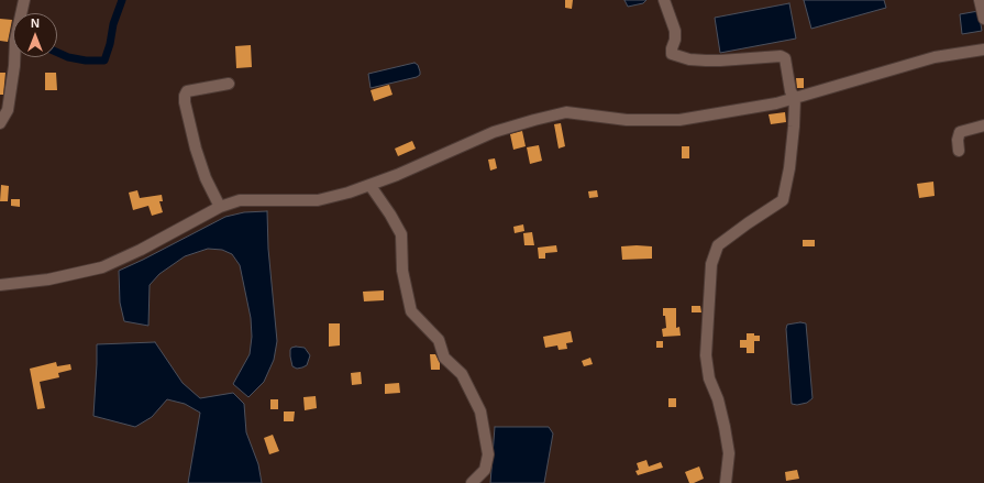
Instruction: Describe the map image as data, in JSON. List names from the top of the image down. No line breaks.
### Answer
{"north":"top"}
